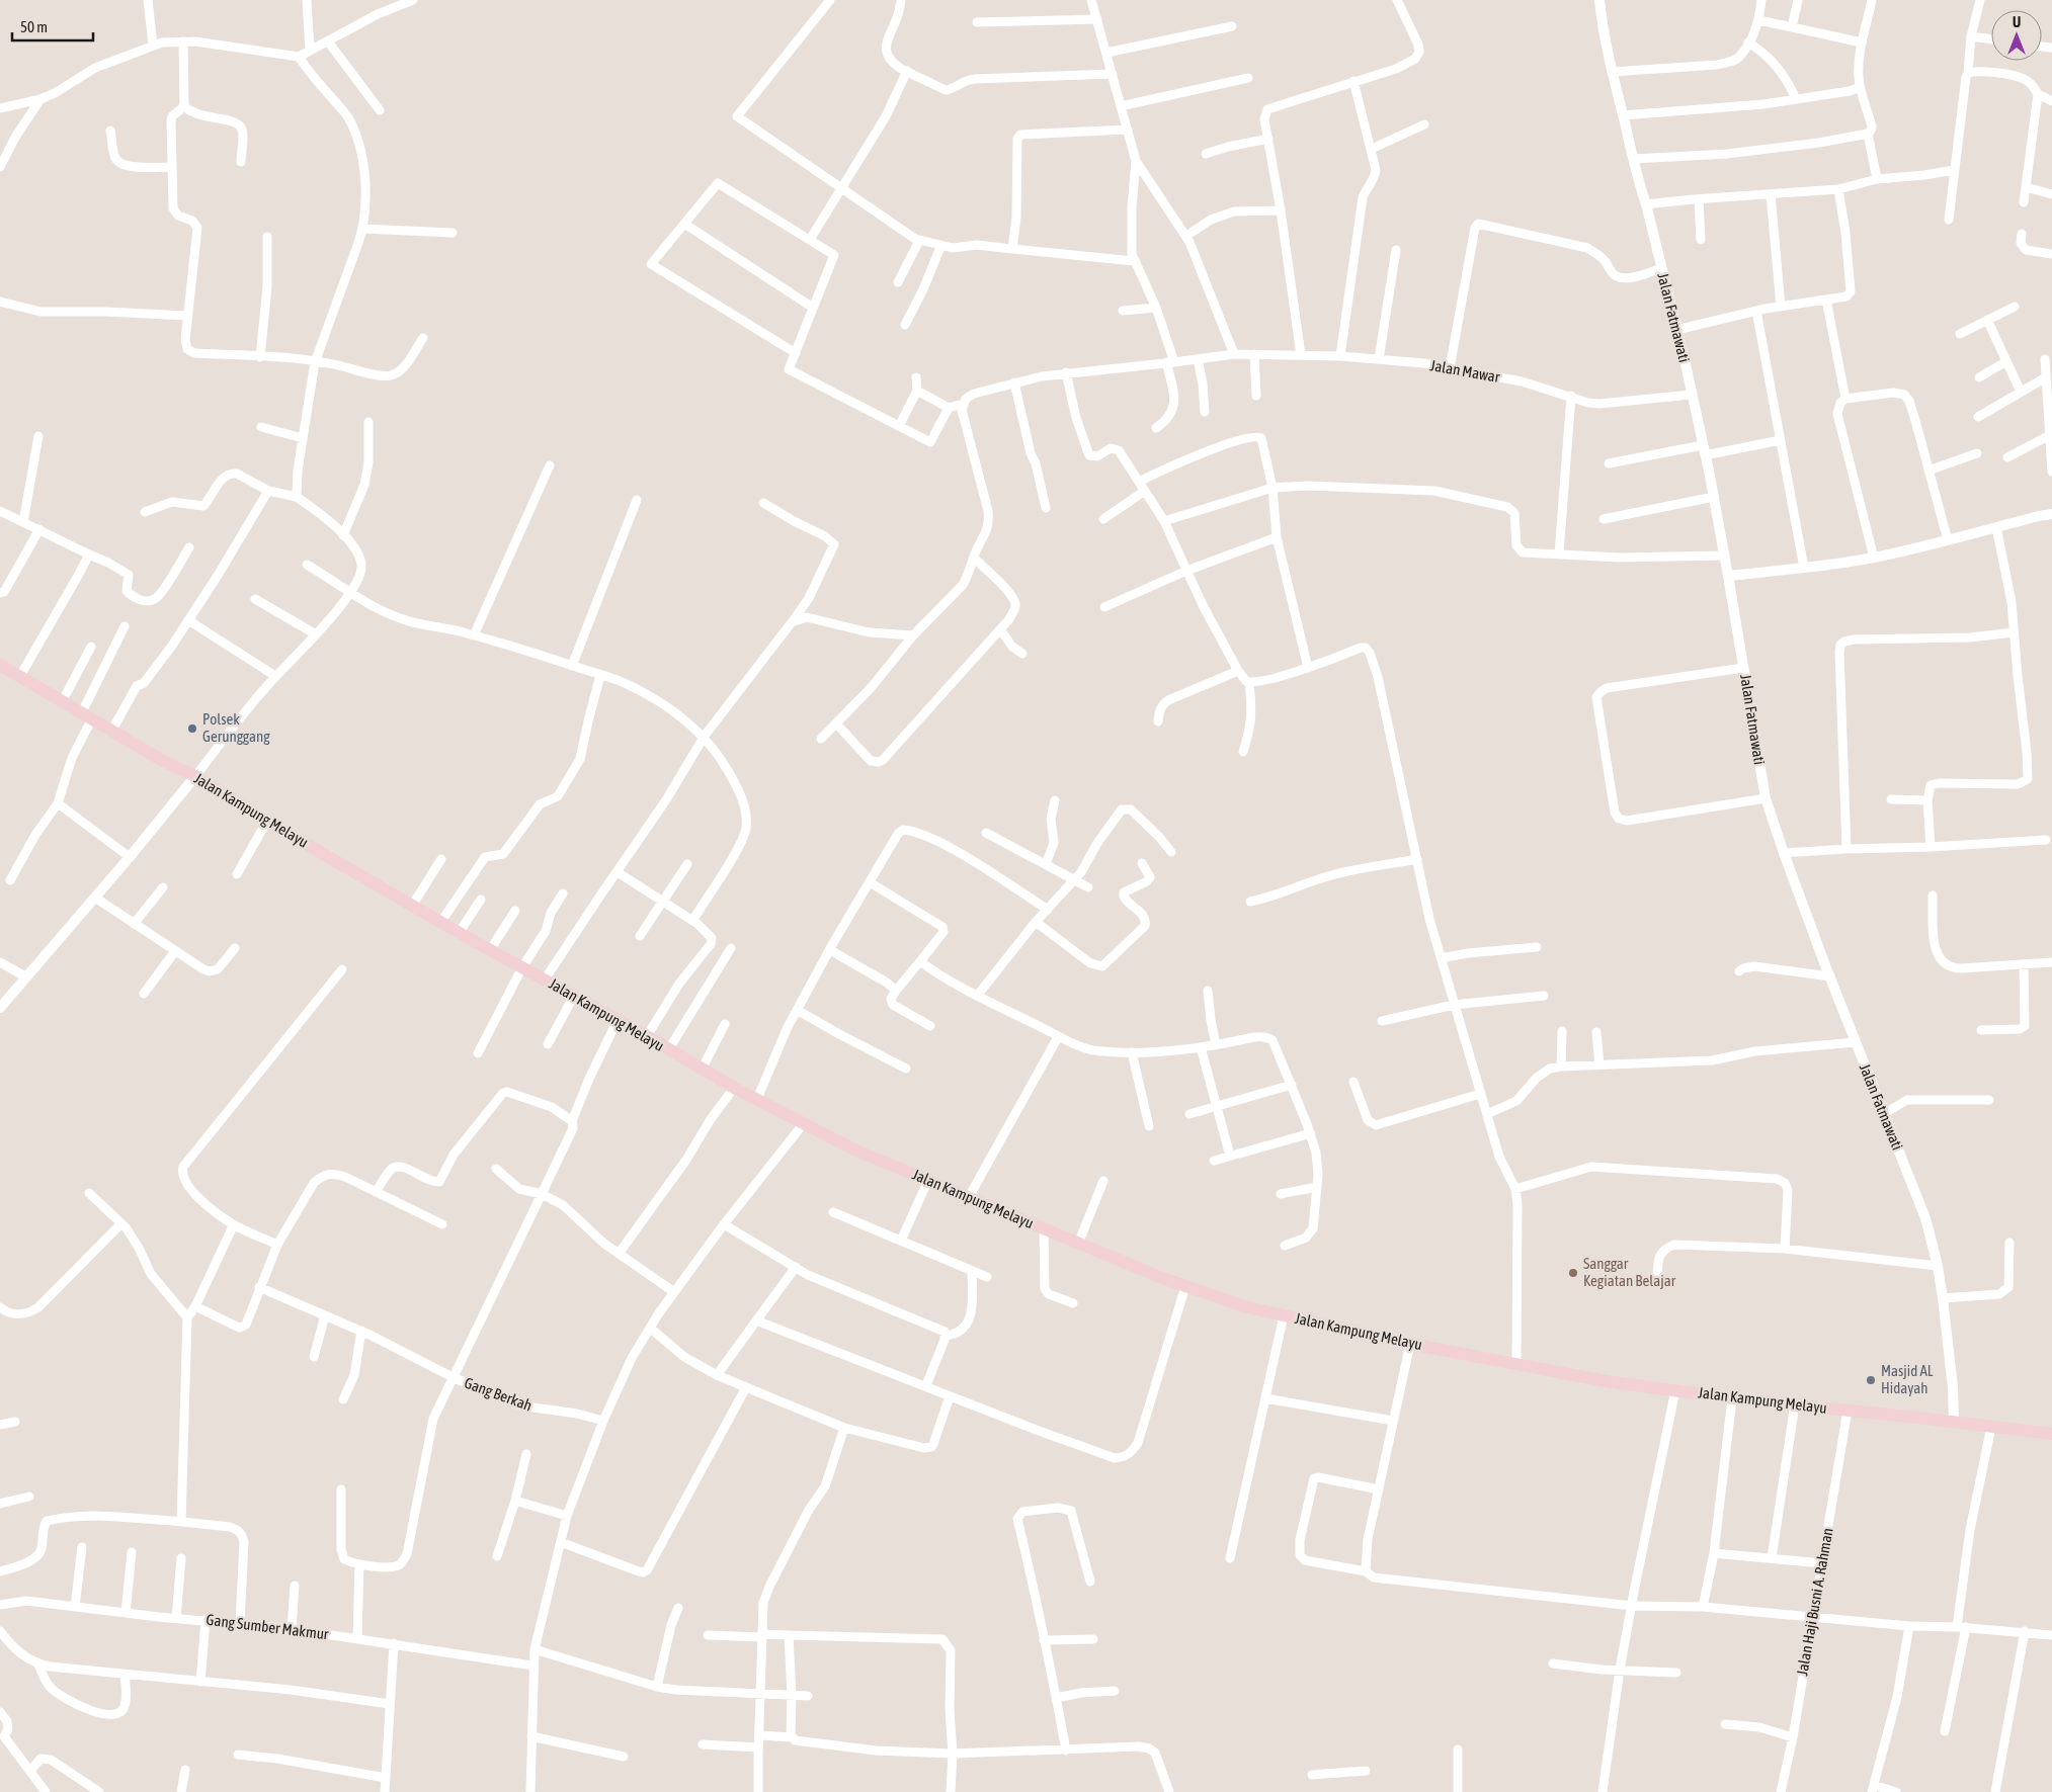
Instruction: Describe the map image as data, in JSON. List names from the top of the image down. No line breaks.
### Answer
{"streets":{"main road":["Jalan Kampung Melayu"],"street":["Jalan Fatmawati","Jalan Mawar","Gang Berkah","Jalan Haji Busni A. Rahman","Gang Sumber Makmur"]},"crossings":[["Jalan Fatmawati","Jalan Mawar"],["Jalan Fatmawati","Jalan Kampung Melayu"],["Jalan Kampung Melayu","Jalan Haji Busni A. Rahman"]],"places":["Polsek Gerunggang","Sanggar Kegiatan Belajar","Masjid AL Hidayah"],"scale_bar":"50 m","north":"top"}
